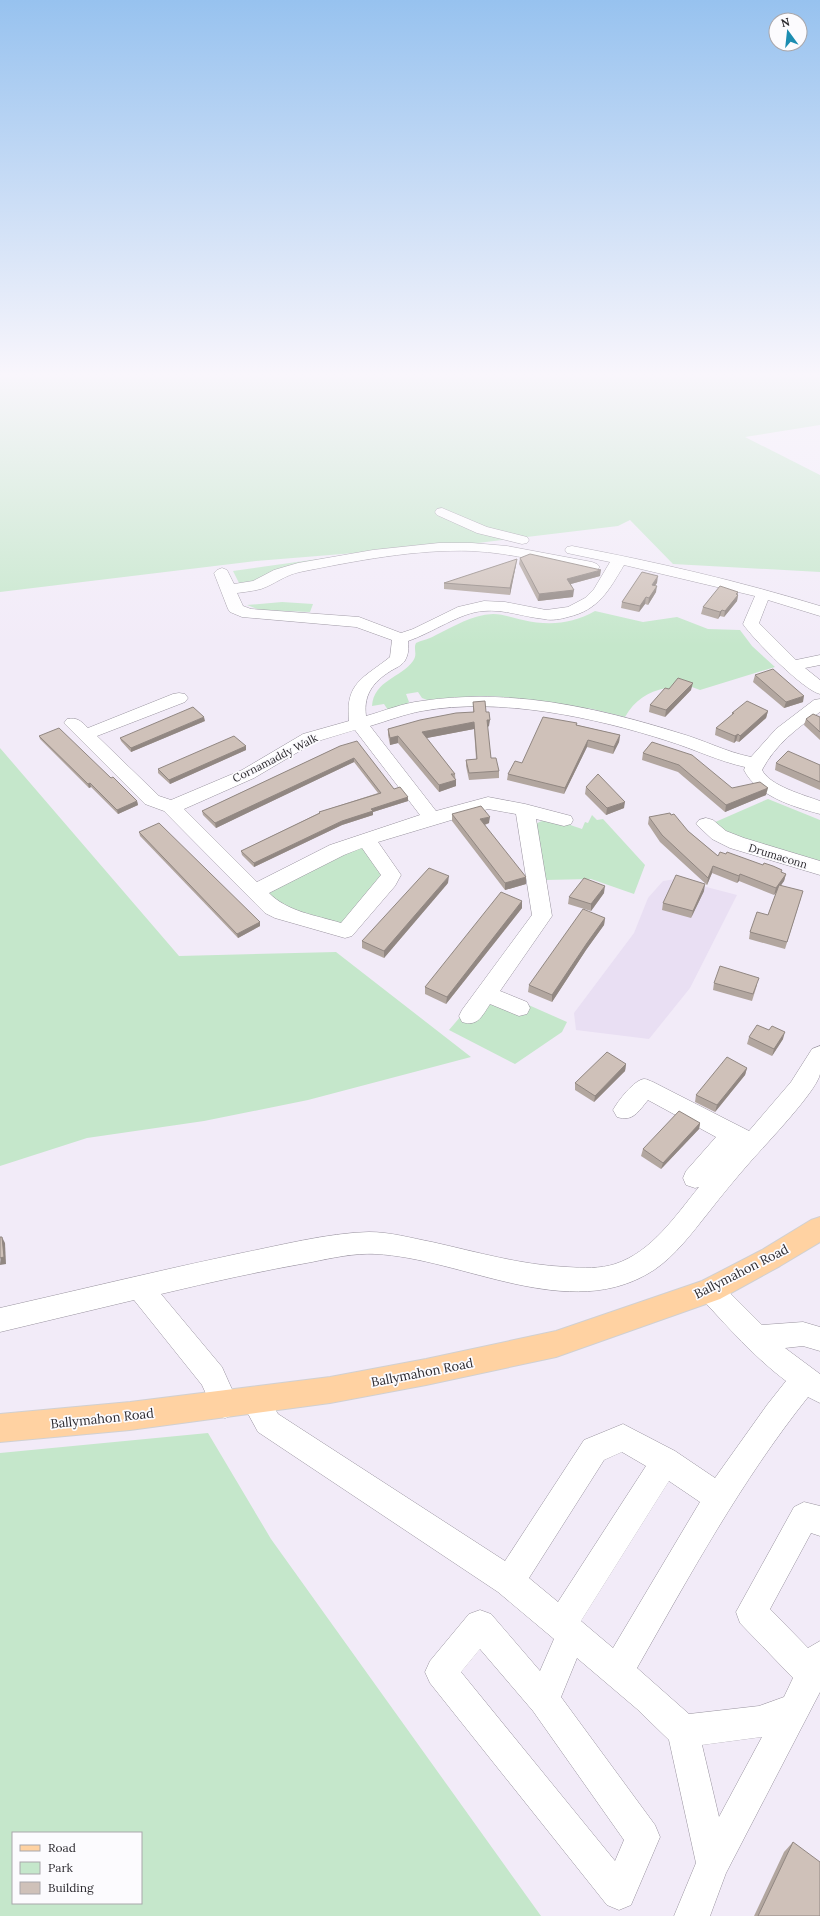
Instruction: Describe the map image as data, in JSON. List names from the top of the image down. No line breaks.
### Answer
{"streets":{"main road":["Ballymahon Road"],"street":["Cornamaddy Walk","Drumaconn"]},"legend":["Road","Park","Building"],"north":"top"}
